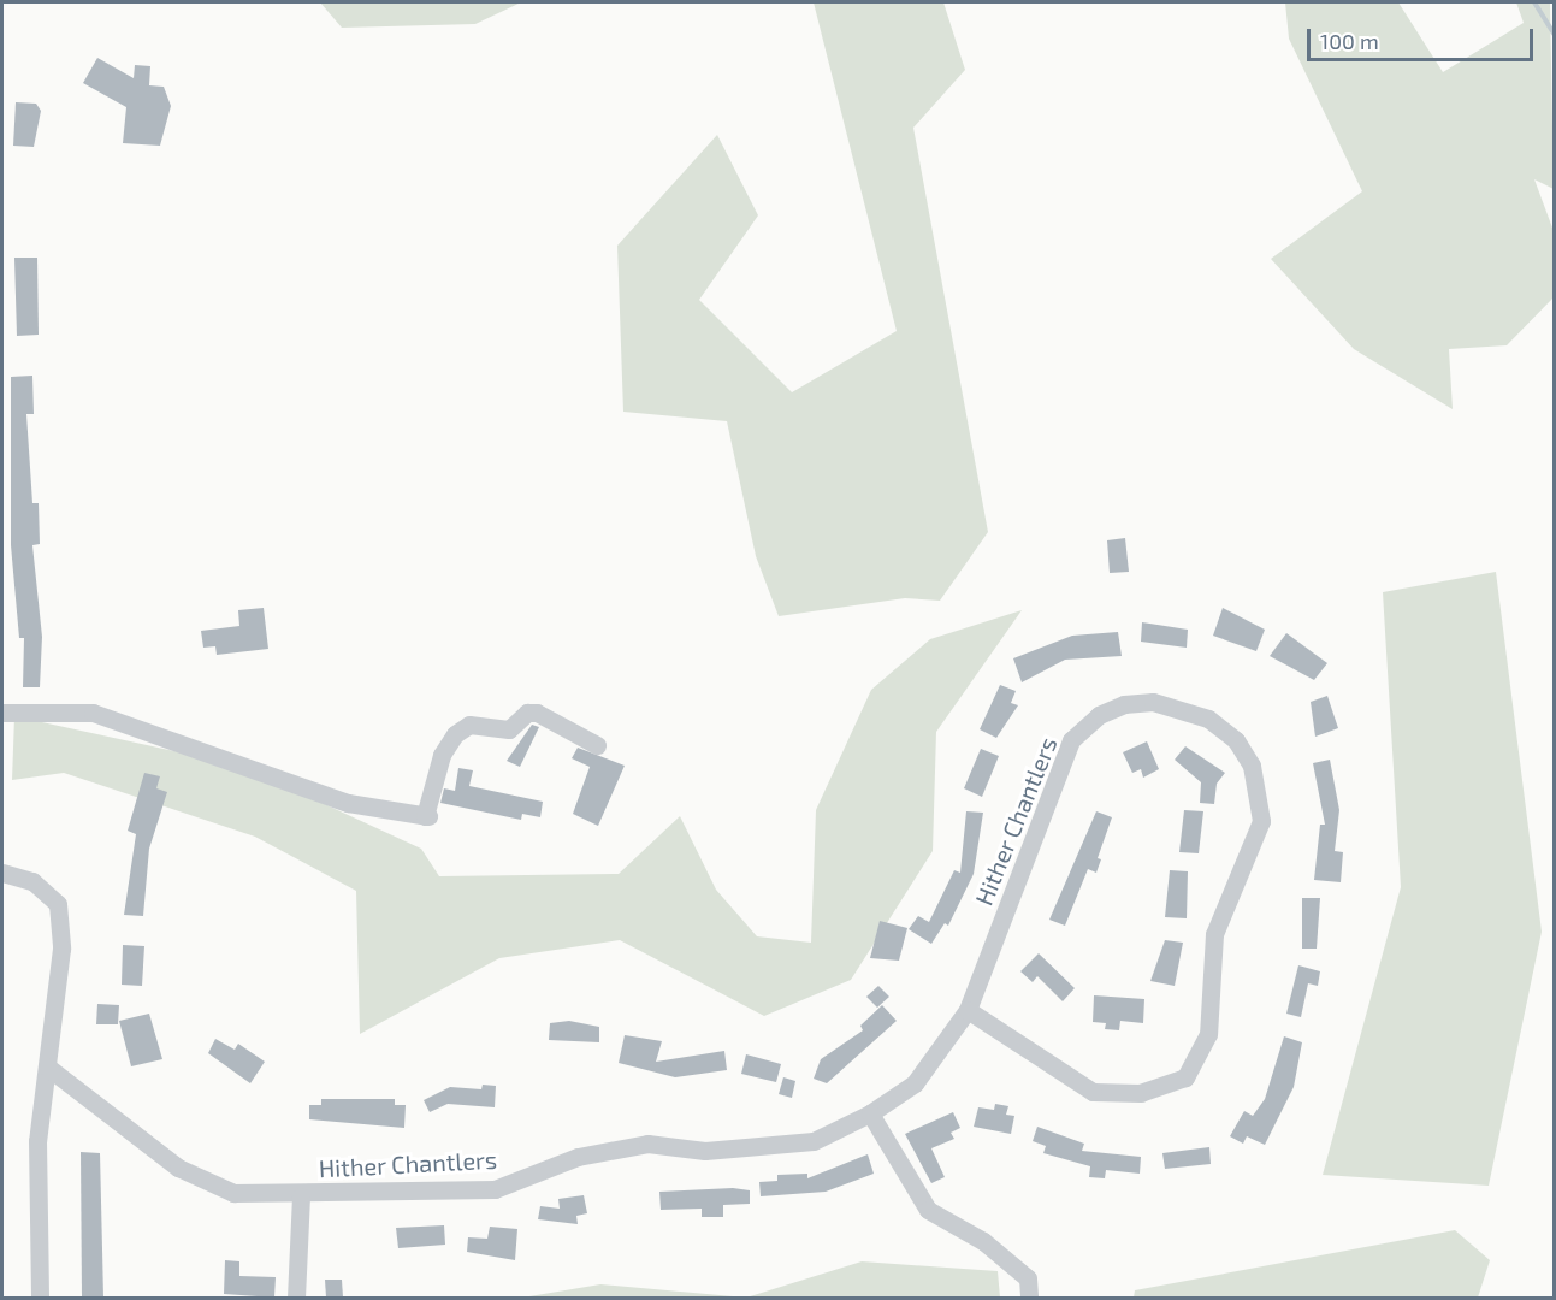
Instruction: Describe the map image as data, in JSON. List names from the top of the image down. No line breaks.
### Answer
{"streets":{"street":["Hither Chantlers"]},"scale_bar":"100 m"}
